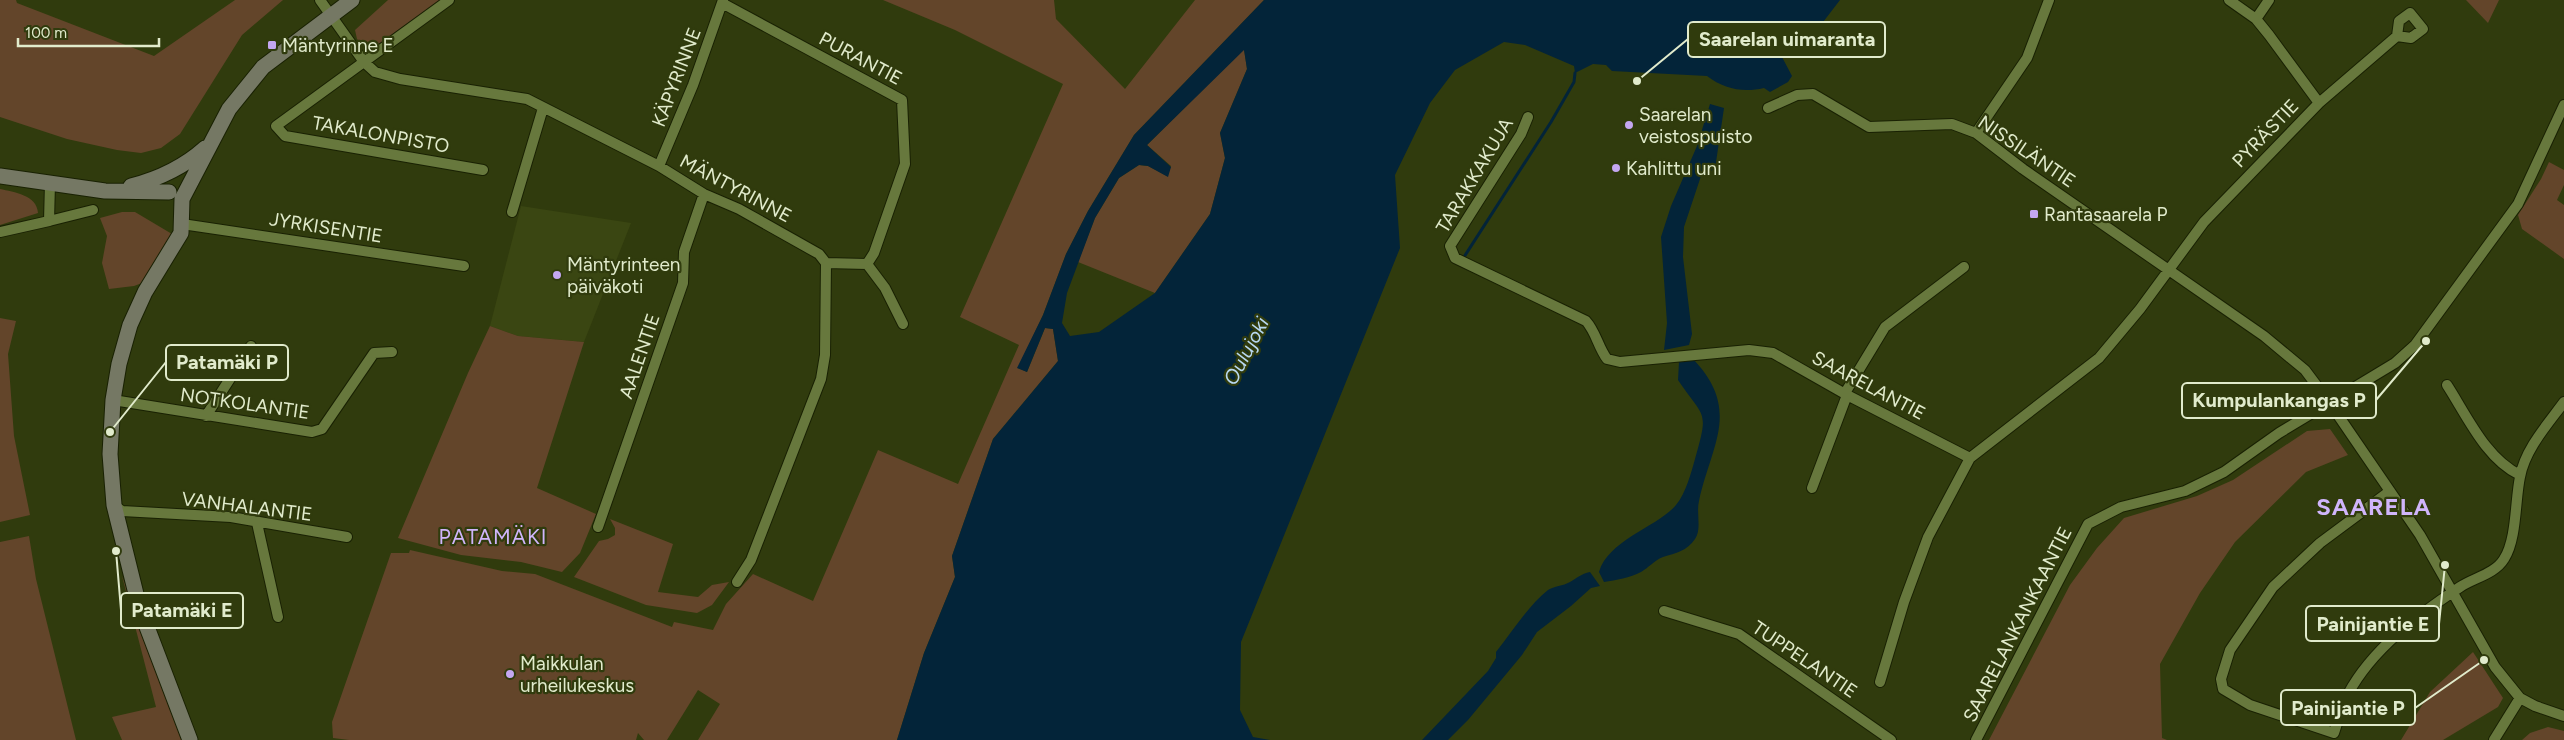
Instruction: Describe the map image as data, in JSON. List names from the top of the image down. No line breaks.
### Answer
{"streets":{"street":["PURANTIE","KÄPYRINNE","PYRÄSTIE","TAKALONPISTO","NISSILÄNTIE","TARAKKAKUJA","MÄNTYRINNE","JYRKISENTIE","AALENTIE","SAARELANTIE","NOTKOLANTIE","VANHALANTIE","SAARELANKANKAANTIE","TUPPELANTIE"]},"crossings":[["PURANTIE","KÄPYRINNE"],["KÄPYRINNE","MÄNTYRINNE"],["PYRÄSTIE","NISSILÄNTIE"],["PYRÄSTIE","SAARELANTIE"],["TAKALONPISTO","MÄNTYRINNE"],["NISSILÄNTIE","SAARELANKANKAANTIE"],["TARAKKAKUJA","SAARELANTIE"],["MÄNTYRINNE","AALENTIE"]],"districts":["SAARELA","PATAMÄKI"],"water":["Oulujoki"],"places":{"transit":["Mäntyrinne E","Rantasaarela P"],"other":["Saarelan uimaranta","Saarelan veistospuisto","Kahlittu uni","Mäntyrinteen päiväkoti","Kumpulankangas P","Patamäki P","Patamäki E","Painijantie E","Painijantie P","Maikkulan urheilukeskus"]},"scale_bar":"100 m"}
